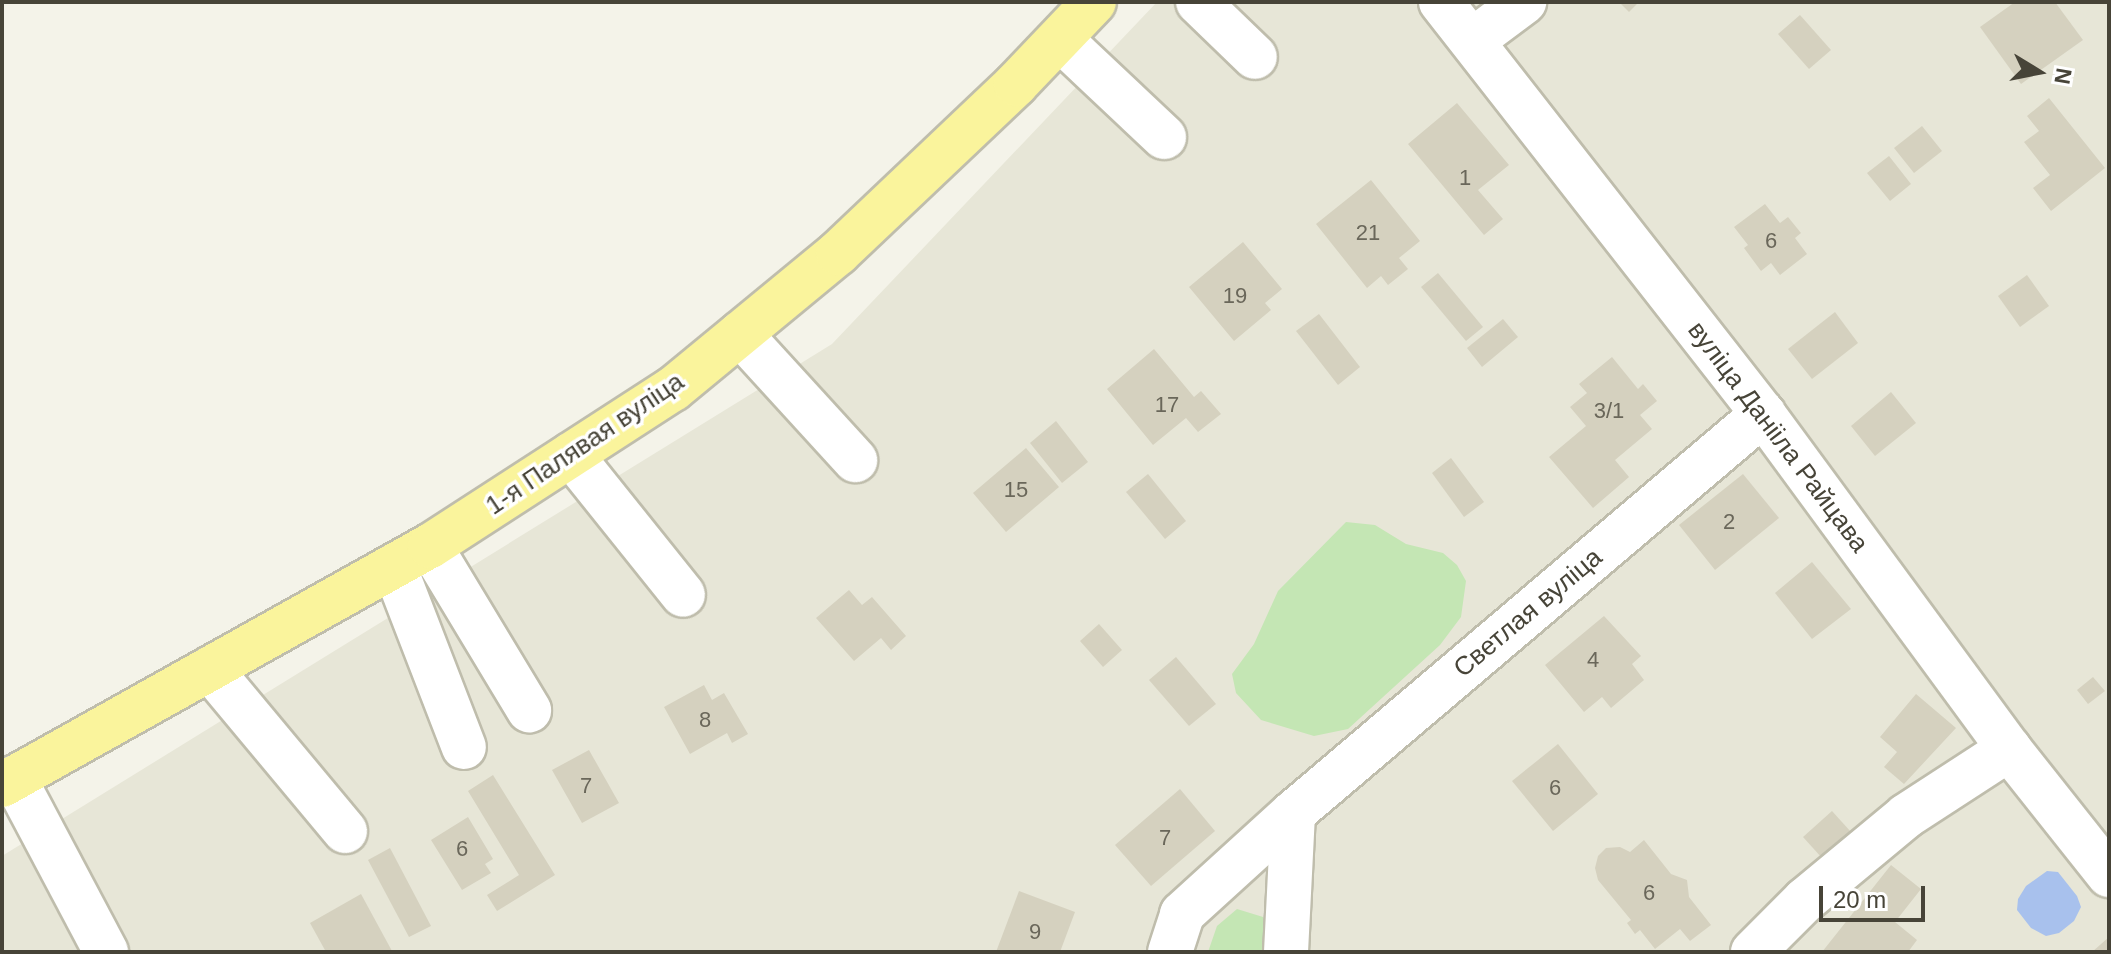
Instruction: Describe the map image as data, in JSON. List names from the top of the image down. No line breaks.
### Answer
{"streets":{"main road":["1-я Палявая вуліца"],"street":["вуліца Данііла Райцава","Светлая вуліца"]},"crossings":[["вуліца Данііла Райцава","Светлая вуліца"]],"house_numbers":["1","21","6","19","17","3/1","15","2","4","8","7","6","7","6","6","9"],"scale_bar":"20 m","north":"right"}
